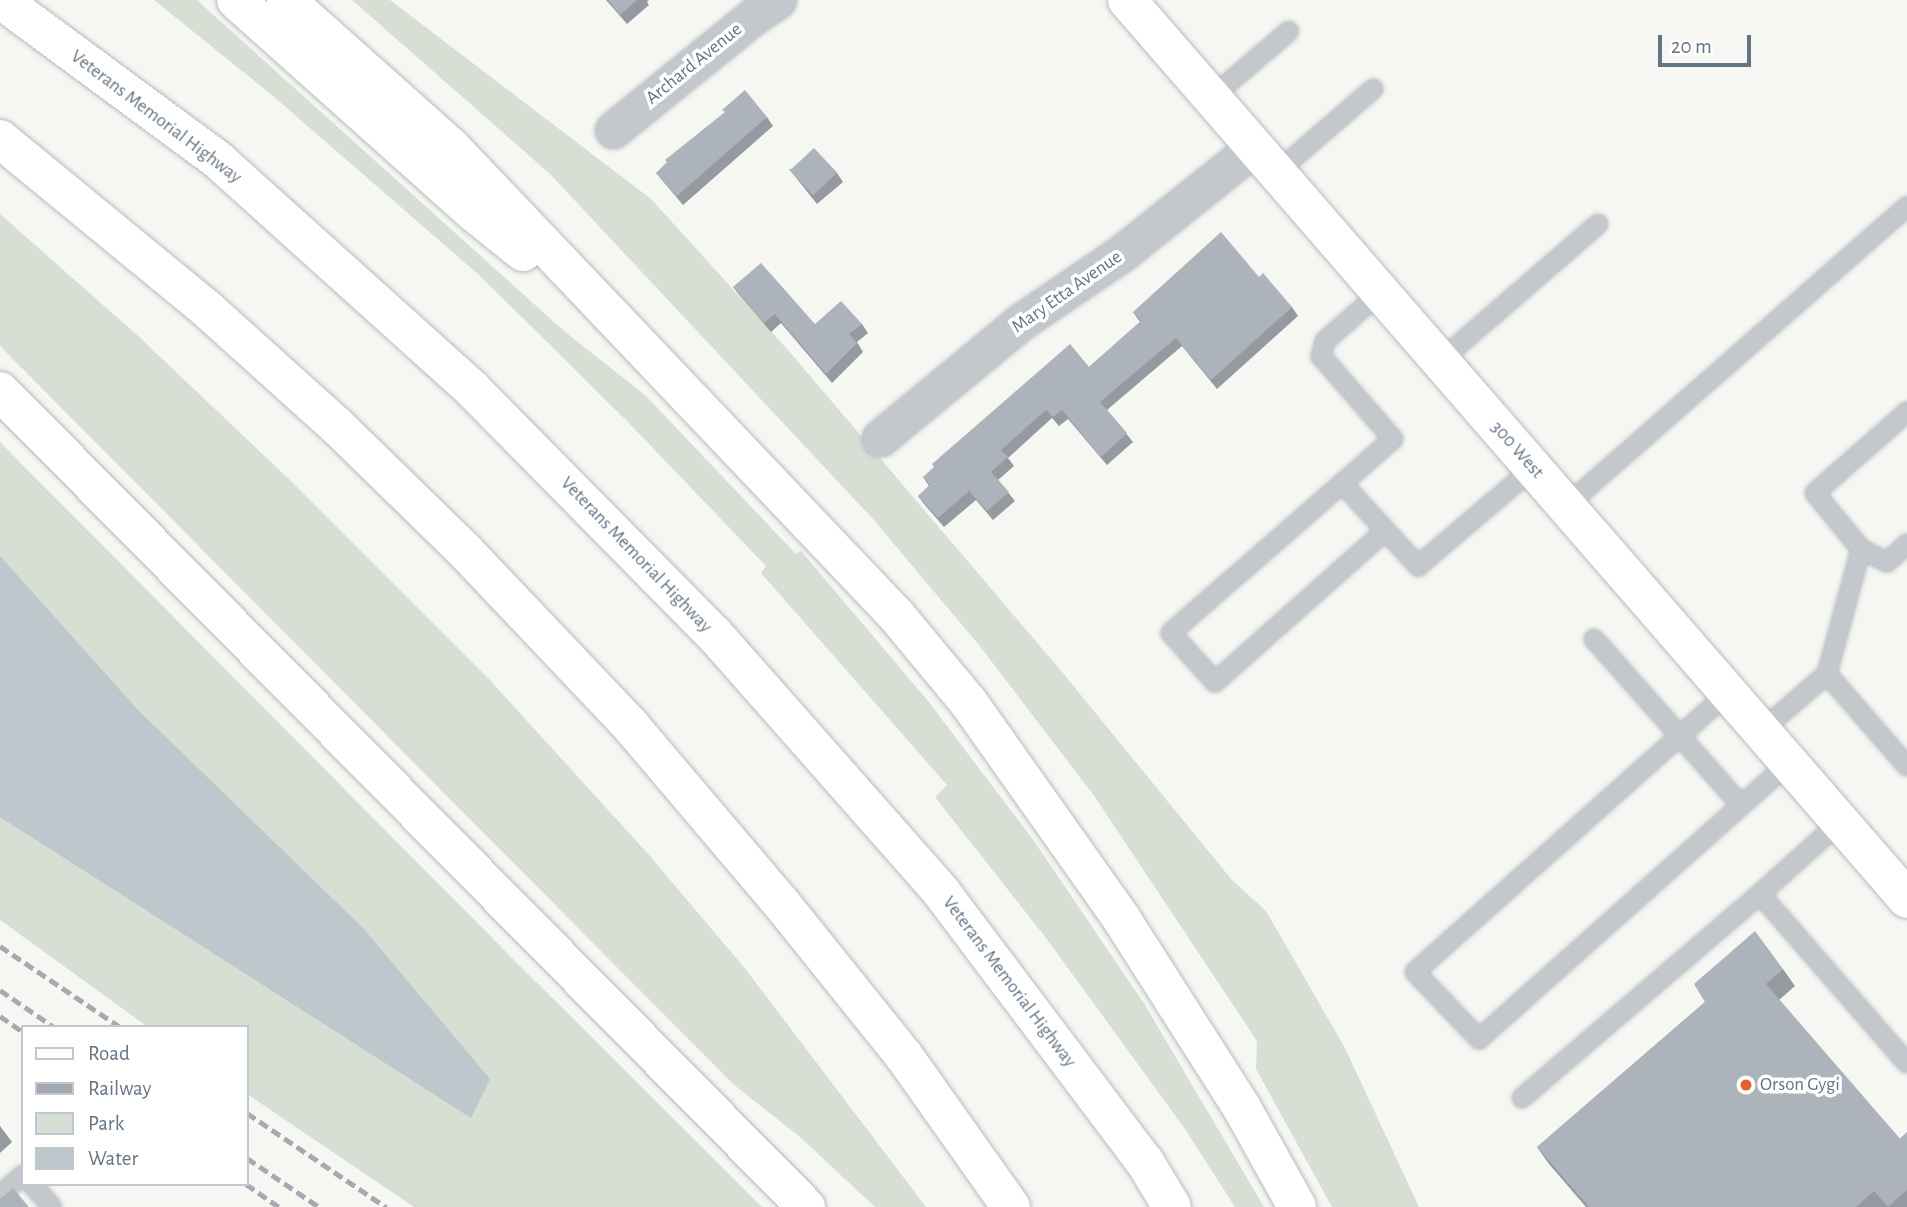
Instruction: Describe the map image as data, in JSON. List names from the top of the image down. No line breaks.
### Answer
{"streets":{"main road":["Veterans Memorial Highway","300 West"],"street":["Archard Avenue","Mary Etta Avenue"]},"crossings":[["Mary Etta Avenue","300 West"]],"places":["Orson Gygi"],"legend":["Road","Railway","Park","Water"],"scale_bar":"20 m"}
